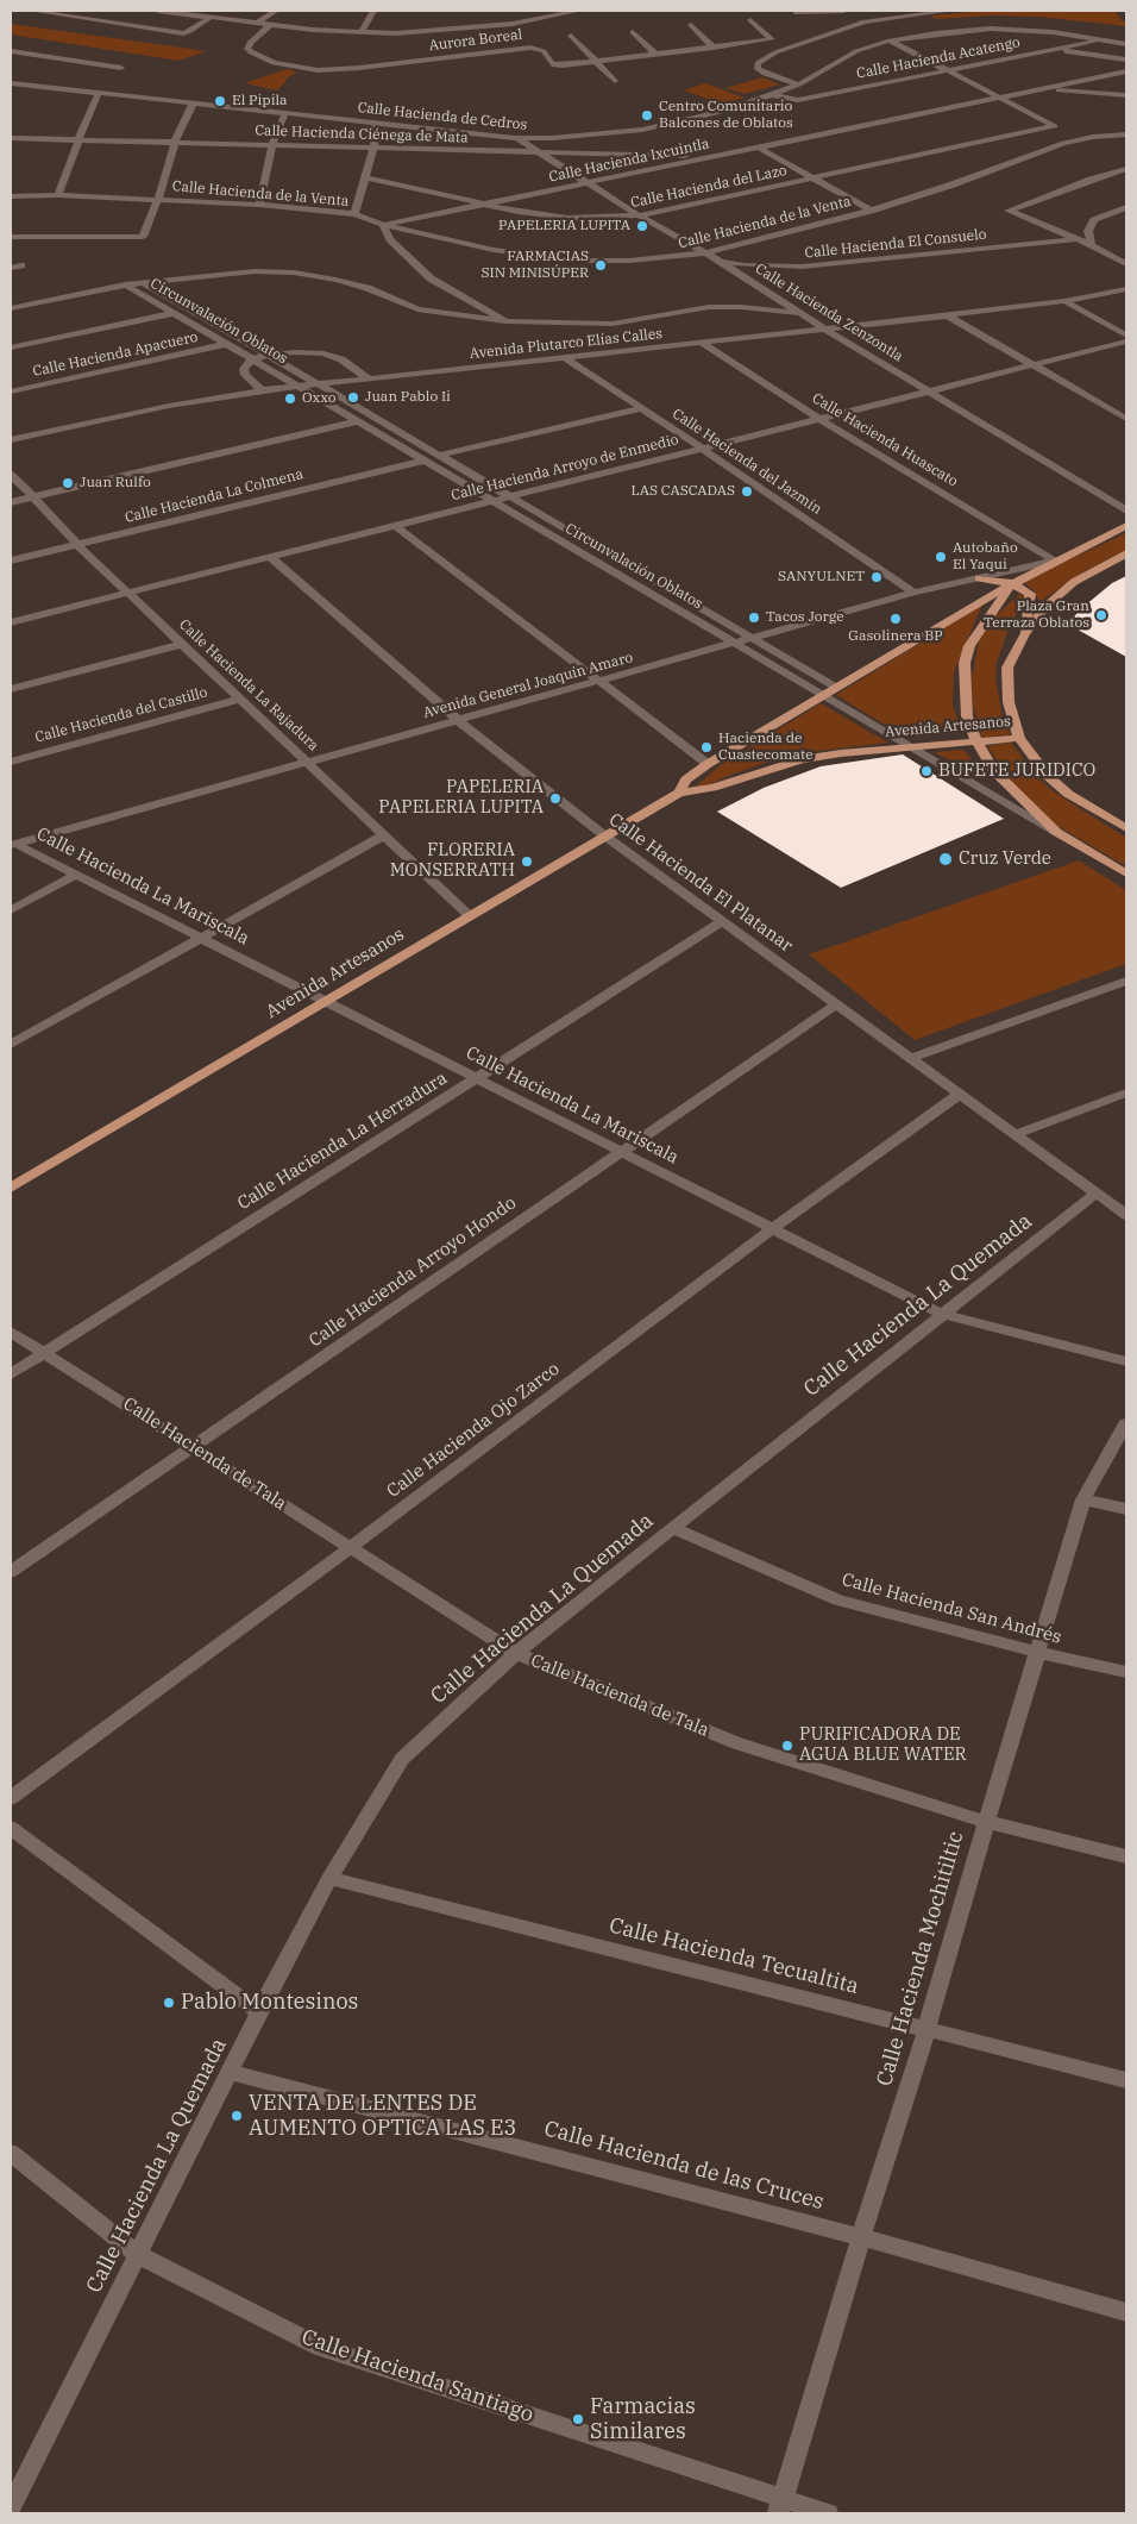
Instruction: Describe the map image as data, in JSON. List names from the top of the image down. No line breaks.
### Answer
{"streets":{"main road":["Circunvalación Oblatos","Avenida Artesanos"],"street":["Aurora Boreal","Calle Hacienda Acatengo","Calle Hacienda de Cedros","Calle Hacienda Ciénega de Mata","Calle Hacienda Ixcuintla","Calle Hacienda del Lazo","Calle Hacienda de la Venta","Calle Hacienda El Consuelo","Calle Hacienda Zenzontla","Avenida Plutarco Elías Calles","Calle Hacienda Apacuero","Calle Hacienda Huascato","Calle Hacienda del Jazmín","Calle Hacienda Arroyo de Enmedio","Calle Hacienda La Colmena","Calle Hacienda La Rajadura","Avenida General Joaquín Amaro","Calle Hacienda del Castillo","Calle Hacienda El Platanar","Calle Hacienda La Mariscala","Calle Hacienda La Herradura","Calle Hacienda Arroyo Hondo","Calle Hacienda La Quemada","Calle Hacienda Ojo Zarco","Calle Hacienda de Tala","Calle Hacienda San Andrés","Calle Hacienda Tecualtita","Calle Hacienda Mochitiltic","Calle Hacienda de las Cruces","Calle Hacienda Santiago"]},"crossings":[["Calle Hacienda Acatengo","Calle Hacienda de Cedros"],["Calle Hacienda de Cedros","Calle Hacienda Ciénega de Mata"],["Calle Hacienda de Cedros","Calle Hacienda Zenzontla"],["Calle Hacienda Ciénega de Mata","Calle Hacienda Ixcuintla"],["Calle Hacienda Ciénega de Mata","Calle Hacienda Zenzontla"],["Calle Hacienda Ixcuintla","Calle Hacienda del Lazo"],["Calle Hacienda Ixcuintla","Calle Hacienda de la Venta"],["Calle Hacienda Ixcuintla","Calle Hacienda Zenzontla"],["Calle Hacienda del Lazo","Calle Hacienda Zenzontla"],["Calle Hacienda de la Venta","Calle Hacienda Zenzontla"],["Calle Hacienda El Consuelo","Calle Hacienda Zenzontla"],["Calle Hacienda Zenzontla","Avenida Plutarco Elías Calles"],["Calle Hacienda Zenzontla","Calle Hacienda Arroyo de Enmedio"],["Circunvalación Oblatos","Avenida Plutarco Elías Calles"],["Circunvalación Oblatos","Calle Hacienda Apacuero"],["Circunvalación Oblatos","Calle Hacienda Arroyo de Enmedio"],["Circunvalación Oblatos","Calle Hacienda La Colmena"],["Circunvalación Oblatos","Avenida General Joaquín Amaro"],["Circunvalación Oblatos","Avenida Artesanos"],["Avenida Plutarco Elías Calles","Calle Hacienda Huascato"],["Avenida Plutarco Elías Calles","Calle Hacienda del Jazmín"],["Calle Hacienda Huascato","Calle Hacienda Arroyo de Enmedio"],["Calle Hacienda Huascato","Avenida General Joaquín Amaro"],["Calle Hacienda Huascato","Avenida Artesanos"],["Calle Hacienda del Jazmín","Calle Hacienda Arroyo de Enmedio"],["Calle Hacienda del Jazmín","Avenida General Joaquín Amaro"],["Calle Hacienda Arroyo de Enmedio","Calle Hacienda La Rajadura"],["Calle Hacienda Arroyo de Enmedio","Calle Hacienda El Platanar"],["Calle Hacienda La Colmena","Calle Hacienda La Rajadura"],["Calle Hacienda La Rajadura","Avenida General Joaquín Amaro"],["Calle Hacienda La Rajadura","Calle Hacienda del Castillo"],["Calle Hacienda La Rajadura","Avenida Artesanos"],["Avenida General Joaquín Amaro","Avenida Artesanos"],["Avenida General Joaquín Amaro","Calle Hacienda El Platanar"],["Avenida General Joaquín Amaro","Calle Hacienda La Mariscala"],["Avenida Artesanos","Calle Hacienda El Platanar"],["Avenida Artesanos","Calle Hacienda La Mariscala"],["Calle Hacienda El Platanar","Calle Hacienda La Herradura"],["Calle Hacienda El Platanar","Calle Hacienda Arroyo Hondo"],["Calle Hacienda El Platanar","Calle Hacienda La Quemada"],["Calle Hacienda El Platanar","Calle Hacienda Ojo Zarco"],["Calle Hacienda La Mariscala","Calle Hacienda La Herradura"],["Calle Hacienda La Mariscala","Calle Hacienda Arroyo Hondo"],["Calle Hacienda La Mariscala","Calle Hacienda La Quemada"],["Calle Hacienda La Mariscala","Calle Hacienda Ojo Zarco"],["Calle Hacienda La Herradura","Calle Hacienda de Tala"],["Calle Hacienda Arroyo Hondo","Calle Hacienda de Tala"],["Calle Hacienda La Quemada","Calle Hacienda de Tala"],["Calle Hacienda La Quemada","Calle Hacienda San Andrés"],["Calle Hacienda La Quemada","Calle Hacienda Tecualtita"],["Calle Hacienda La Quemada","Calle Hacienda de las Cruces"],["Calle Hacienda La Quemada","Calle Hacienda Santiago"],["Calle Hacienda Ojo Zarco","Calle Hacienda de Tala"],["Calle Hacienda de Tala","Calle Hacienda Mochitiltic"],["Calle Hacienda San Andrés","Calle Hacienda Mochitiltic"],["Calle Hacienda Tecualtita","Calle Hacienda Mochitiltic"],["Calle Hacienda Mochitiltic","Calle Hacienda de las Cruces"],["Calle Hacienda Mochitiltic","Calle Hacienda Santiago"]],"places":["El Pipila","Centro Comunitario Balcones de Oblatos","PAPELERIA LUPITA","FARMACIAS SIN MINISÚPER","Juan Pablo Ii","Oxxo","Juan Rulfo","LAS CASCADAS","Autobaño El Yaqui","SANYULNET","Plaza Gran Terraza Oblatos","Tacos Jorge","Gasolinera BP","Hacienda de Cuastecomate","BUFETE JURIDICO","PAPELERIA PAPELERIA LUPITA","Cruz Verde","FLORERIA MONSERRATH","PURIFICADORA DE AGUA BLUE WATER","Pablo Montesinos","VENTA DE LENTES DE AUMENTO OPTICA LAS E3","Farmacias Similares"]}
